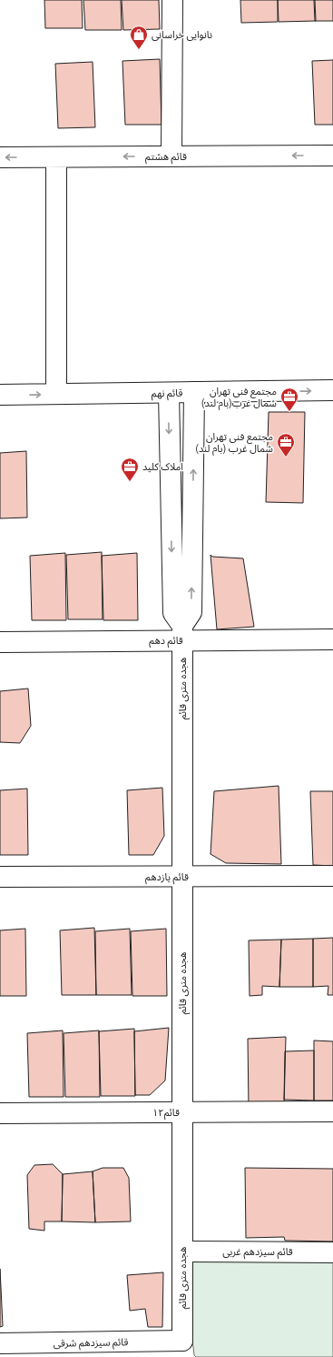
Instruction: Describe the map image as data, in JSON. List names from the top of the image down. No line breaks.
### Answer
{"streets":{"street":["قائم هشتم","قائم نهم","قائم دهم","هجده متری قائم","قائم یازدهم","قائم۱۲","قائم سیزدهم غربی","قائم سیزدهم شرقی"]},"crossings":[["قائم دهم","هجده متری قائم"],["هجده متری قائم","قائم یازدهم"],["هجده متری قائم","قائم۱۲"],["هجده متری قائم","قائم سیزدهم غربی"],["هجده متری قائم","قائم سیزدهم شرقی"]],"one_way":["قائم هشتم","قائم نهم"],"places":{"shop":["نانوایی خراسانی"],"office":["مجتمع فنی تهران شمال غرب(بام لند)","مجتمع فنی تهران شمال غرب (بام لند)","املاک کلید"]}}
